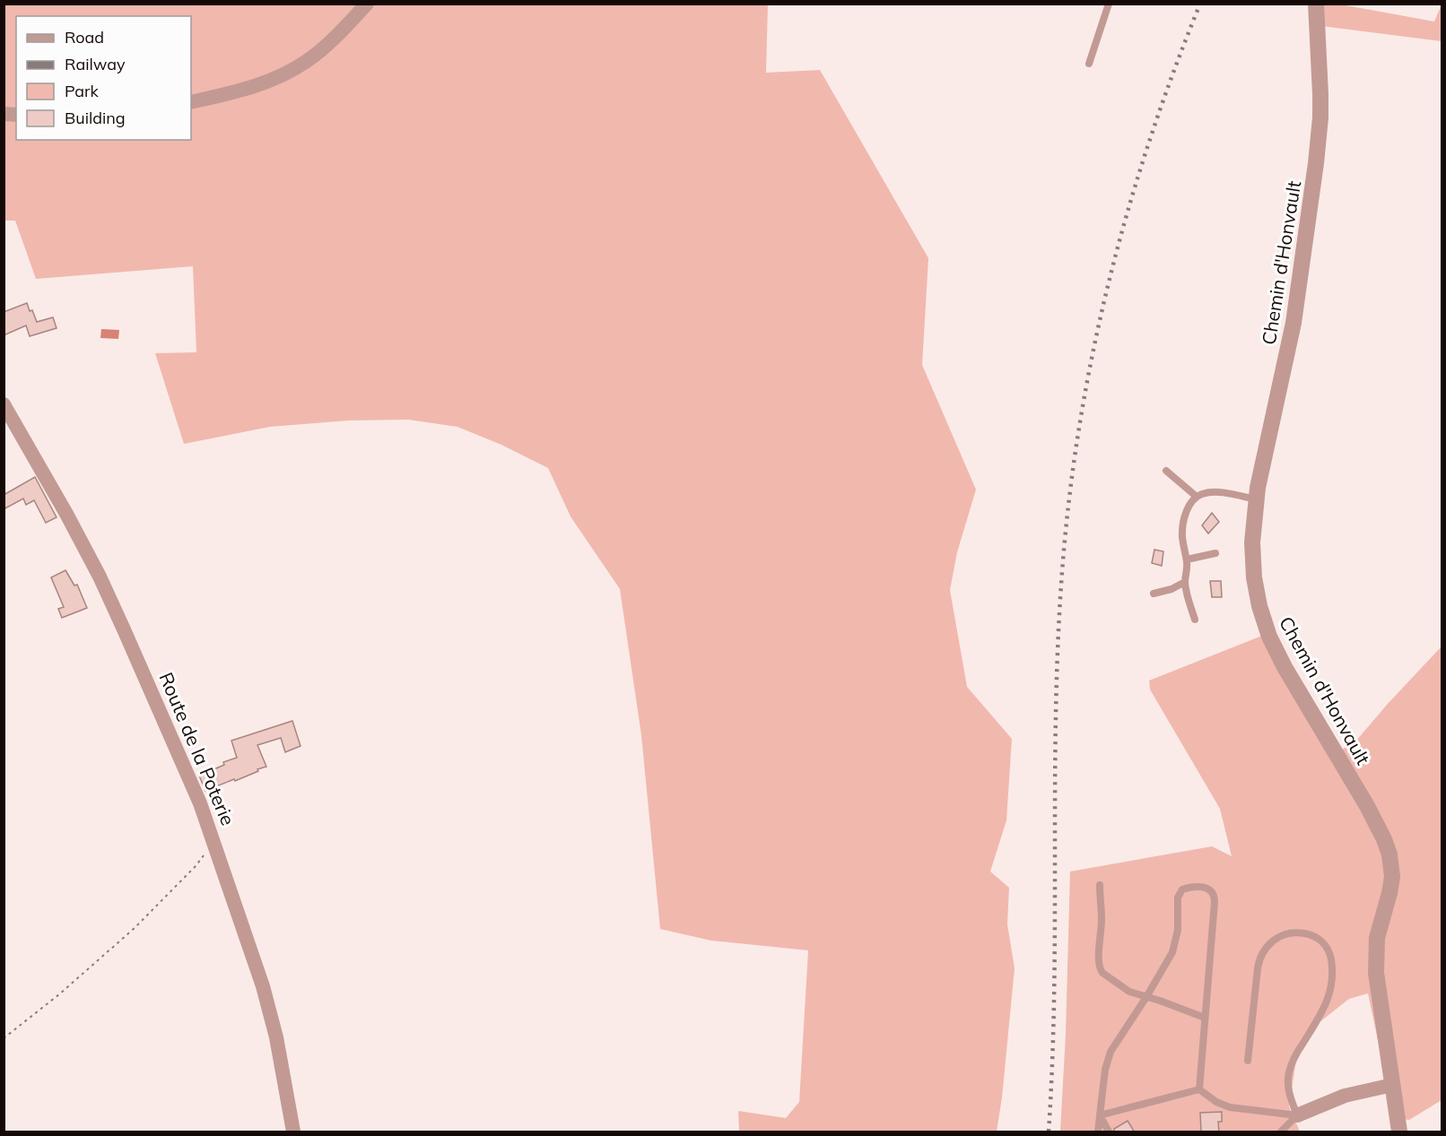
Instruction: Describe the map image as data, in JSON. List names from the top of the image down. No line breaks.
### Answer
{"streets":{"street":["Chemin d'Honvault","Route de la Poterie"]},"legend":["Road","Railway","Park","Building"]}
